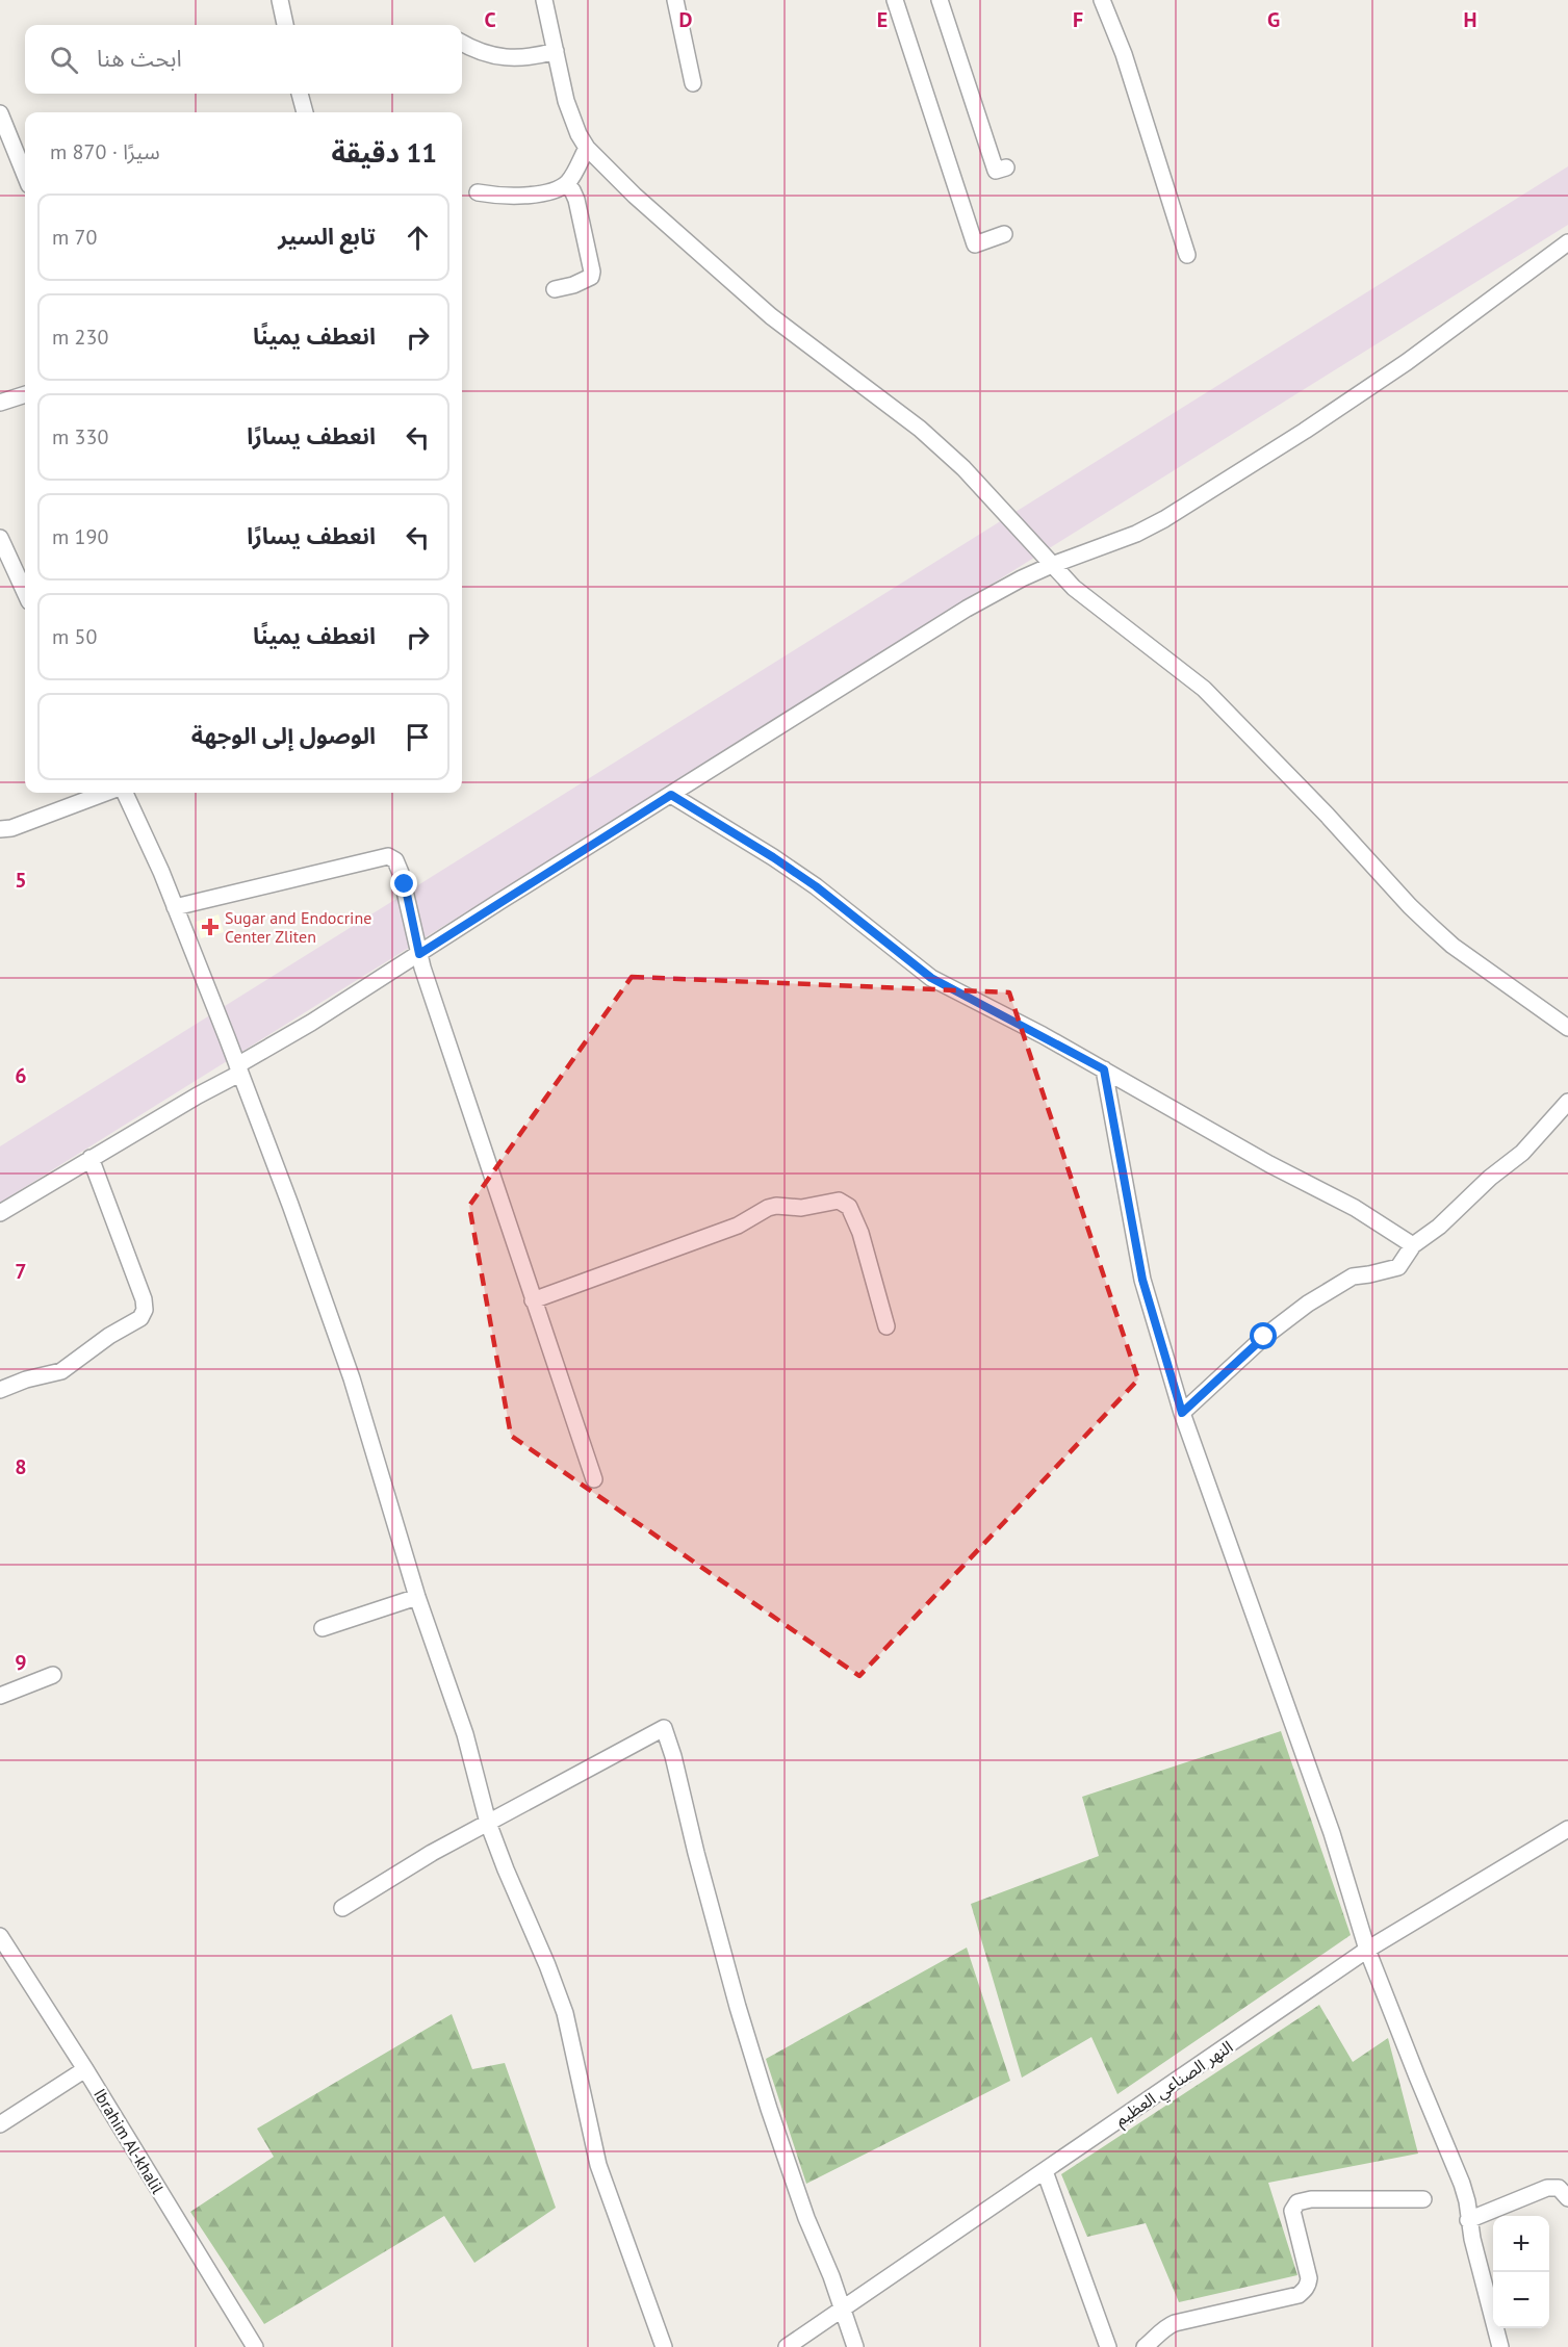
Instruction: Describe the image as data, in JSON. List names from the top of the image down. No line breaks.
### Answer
{"streets":{"street":["النهر الصناعي العظيم","Ibrahim Al-khalil"]},"places":{"health":["Sugar and Endocrine Center Zliten"]},"page":{"search":"ابحث هنا","heading":["11 دقيقة","سيرًا · 870 m"],"list":[["تابع السير","70 m"],["انعطف يمينًا","230 m"],["انعطف يسارًا","330 m"],["انعطف يسارًا","190 m"],["انعطف يمينًا","50 m"],"الوصول إلى الوجهة"],"map_buttons":["+","−"]},"grid":{"columns":["C","D","E","F","G","H"],"rows":["5","6","7","8","9"]}}
